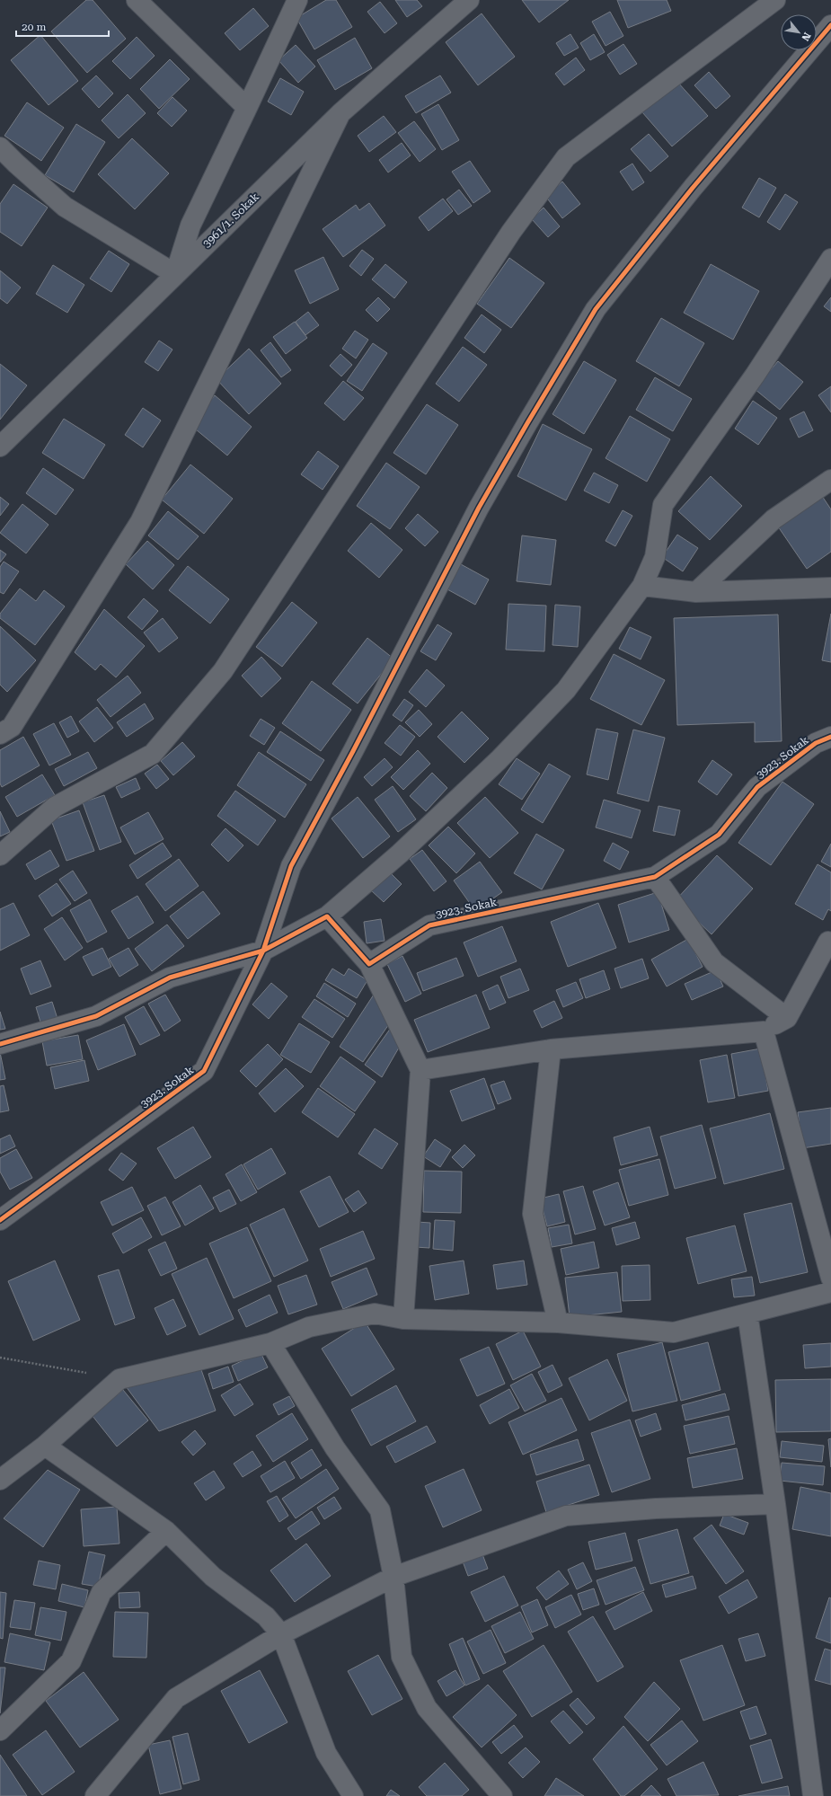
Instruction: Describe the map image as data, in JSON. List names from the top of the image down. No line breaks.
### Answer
{"streets":{"street":["3961/1. Sokak","3923. Sokak"]},"scale_bar":"20 m","north":"bottom right"}
